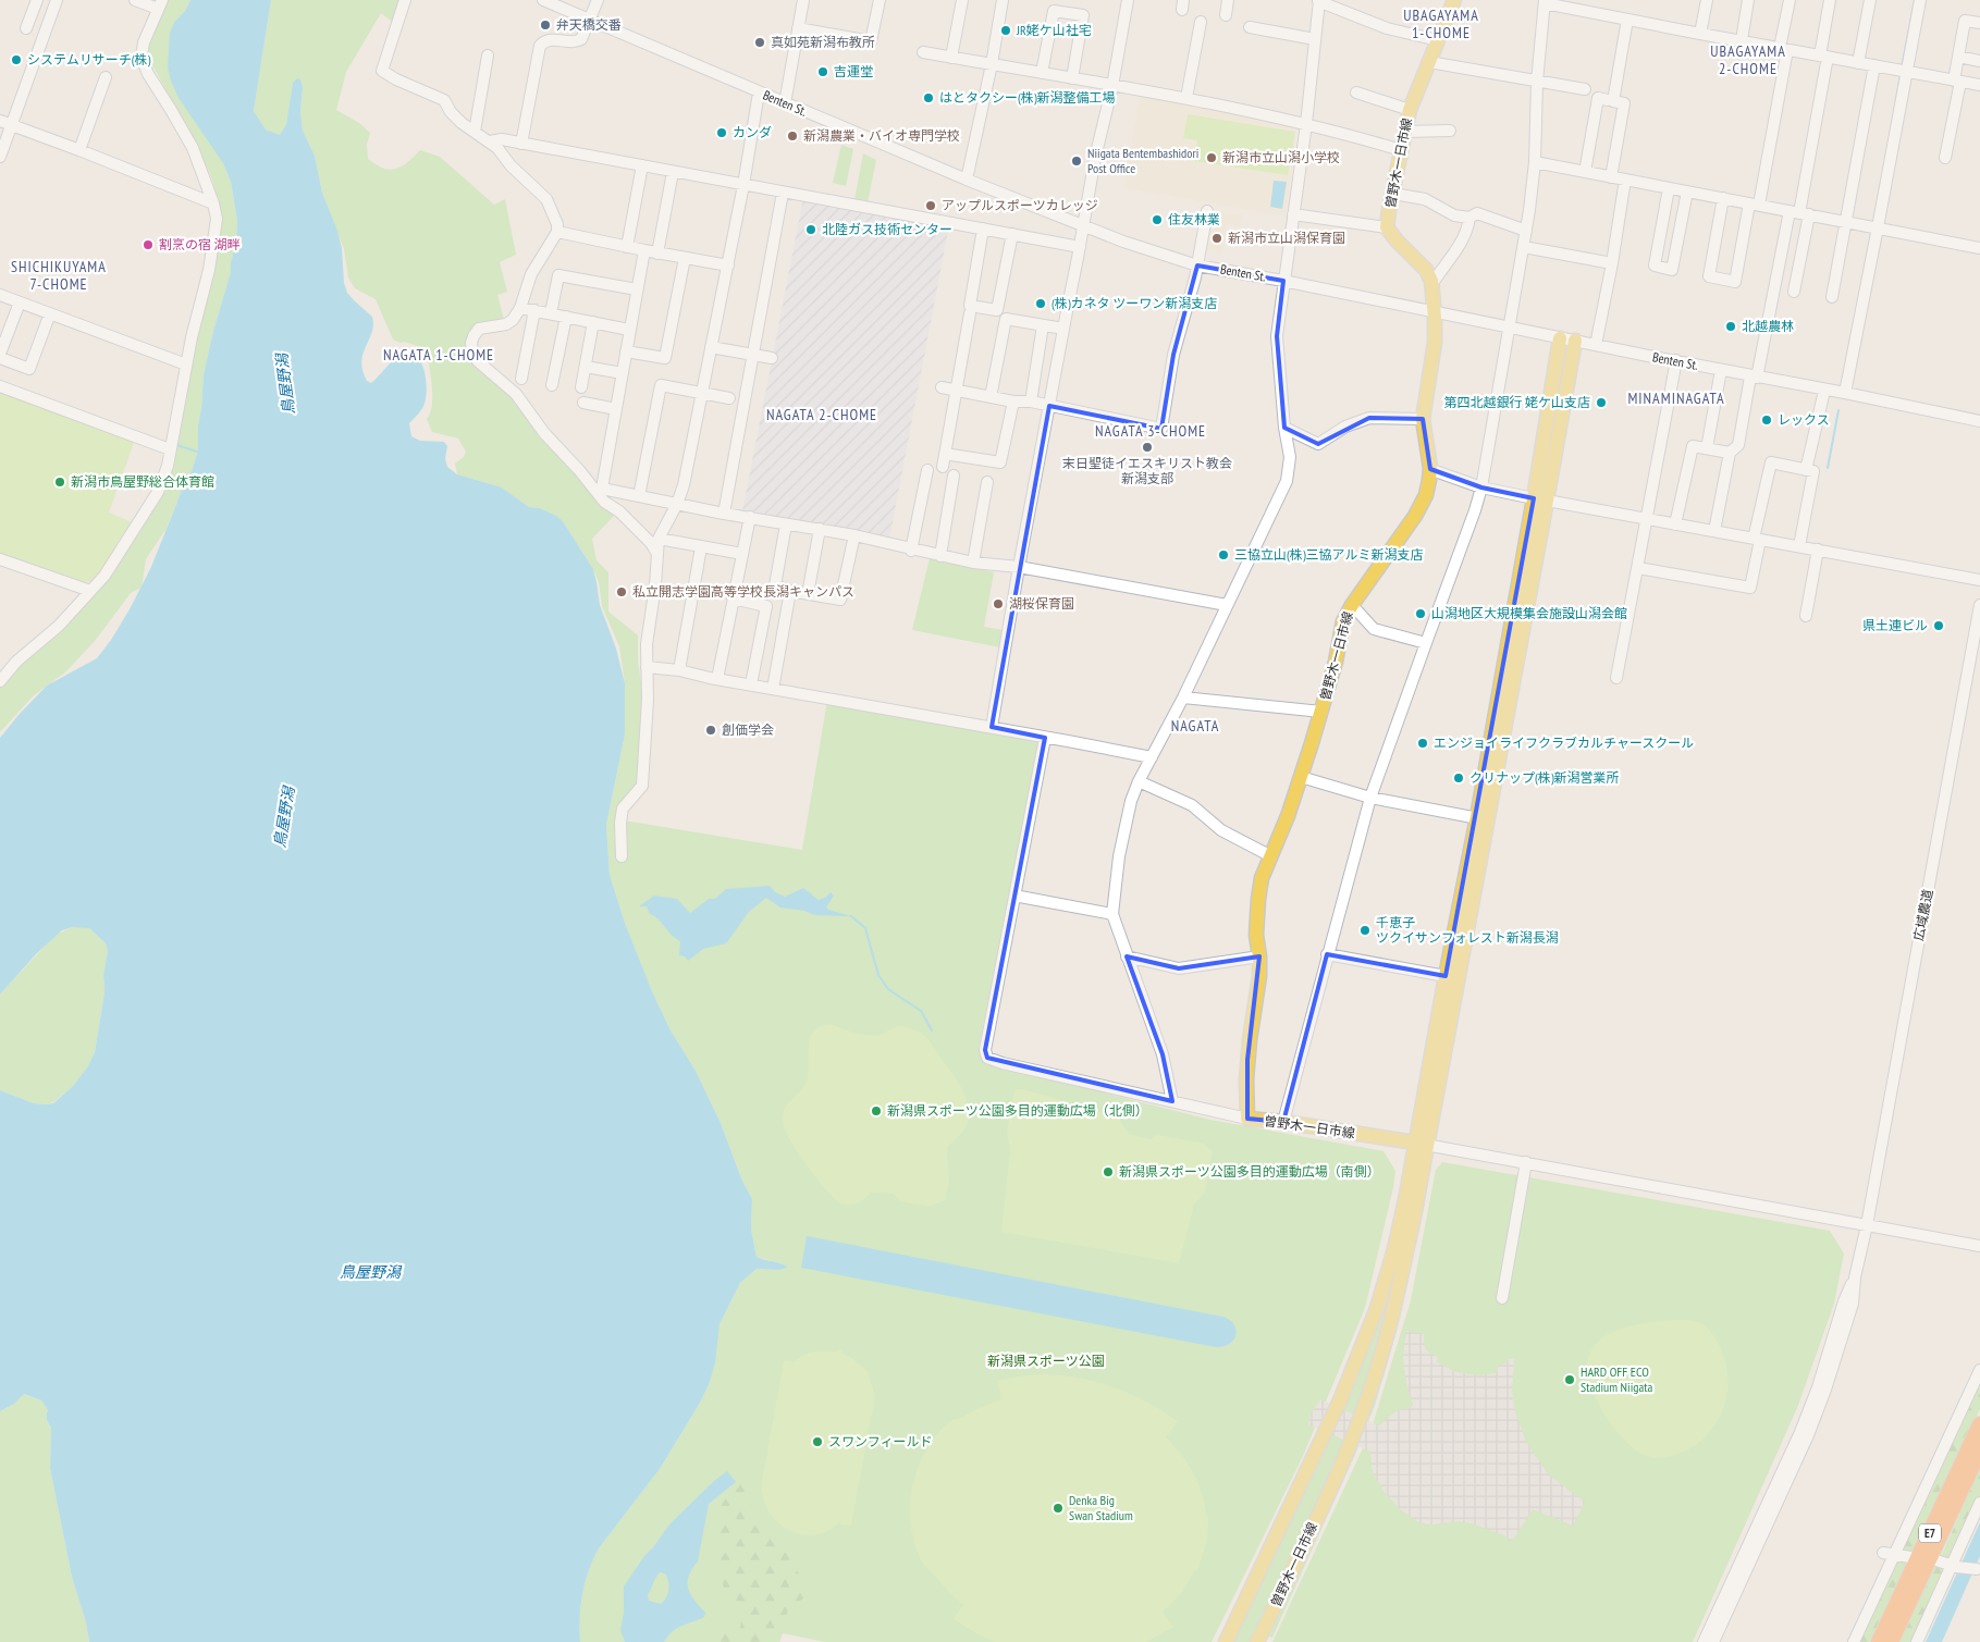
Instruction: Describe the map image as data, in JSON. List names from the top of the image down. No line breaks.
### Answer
{"streets":{"highway":["E7"],"main road":["曽野木一日市線"],"street":["Benten St.","広域農道"]},"crossings":[["Benten St.","曽野木一日市線"]],"districts":["UBAGAYAMA 1-CHOME","UBAGAYAMA 2-CHOME","SHICHIKUYAMA 7-CHOME","NAGATA 1-CHOME","MINAMINAGATA","NAGATA 2-CHOME","NAGATA 3-CHOME","NAGATA"],"water":["鳥屋野潟"],"parks":["新潟県スポーツ公園"],"places":["弁天橋交番","JR姥ケ山社宅","真如苑新潟布教所","システムリサーチ(株)","吉運堂","はとタクシー(株)新潟整備工場","カンダ","新潟農業・バイオ専門学校","新潟市立山潟小学校","Niigata Bentembashidori Post Office","アップルスポーツカレッジ","住友林業","北陸ガス技術センター","新潟市立山潟保育園","割烹の宿 湖畔","(株)カネタ ツーワン新潟支店","北越農林","第四北越銀行 姥ケ山支店","レックス","末日聖徒イエスキリスト教会 新潟支部","新潟市鳥屋野総合体育館","三協立山(株)三協アルミ新潟支店","私立開志学園高等学校長潟キャンパス","湖桜保育園","山潟地区大規模集会施設山潟会館","県土連ビル","創価学会","エンジョイライフクラブカルチャースクール","クリナップ(株)新潟営業所","千恵子 ツクイサンフォレスト新潟長潟","新潟県スポーツ公園多目的運動広場（北側）","新潟県スポーツ公園多目的運動広場（南側）","HARD OFF ECO Stadium Niigata","スワンフィールド","Denka Big Swan Stadium"]}
